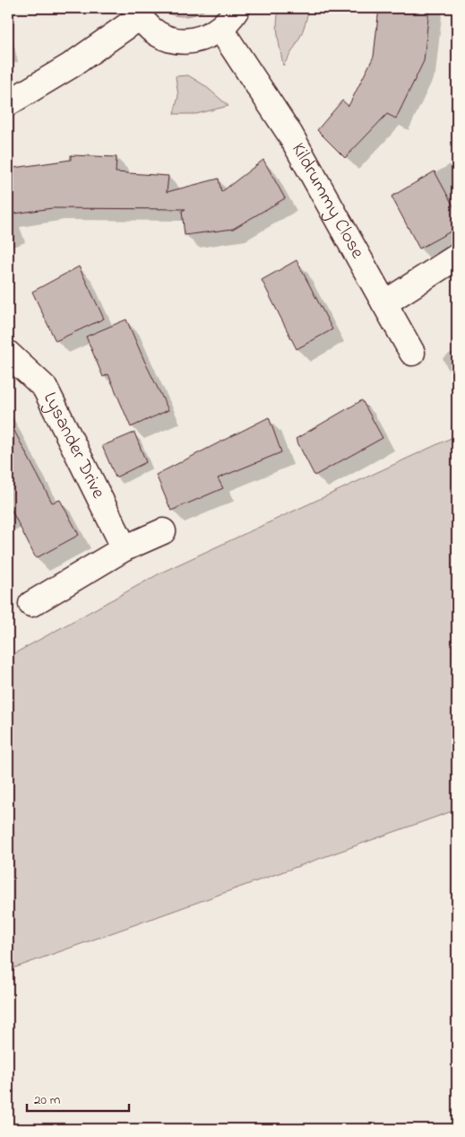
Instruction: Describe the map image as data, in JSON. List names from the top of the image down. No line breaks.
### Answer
{"streets":{"street":["Kildrummy Close","Lysander Drive"]},"scale_bar":"20 m"}
